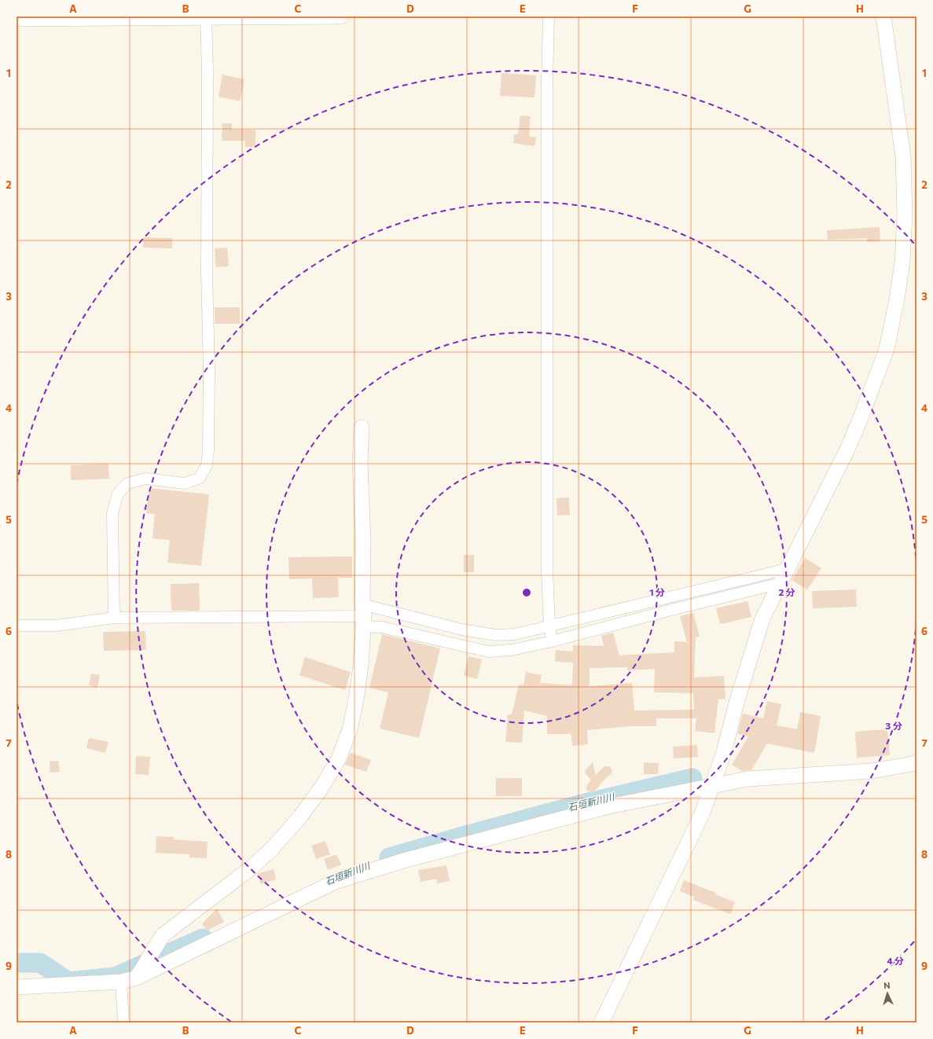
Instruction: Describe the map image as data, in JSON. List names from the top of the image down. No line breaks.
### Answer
{"water":["石垣新川川"],"north":"top","grid":{"columns":["A","B","C","D","E","F","G","H"],"rows":["1","2","3","4","5","6","7","8","9"]},"rings":["1 分","2 分","3 分","4 分"]}
